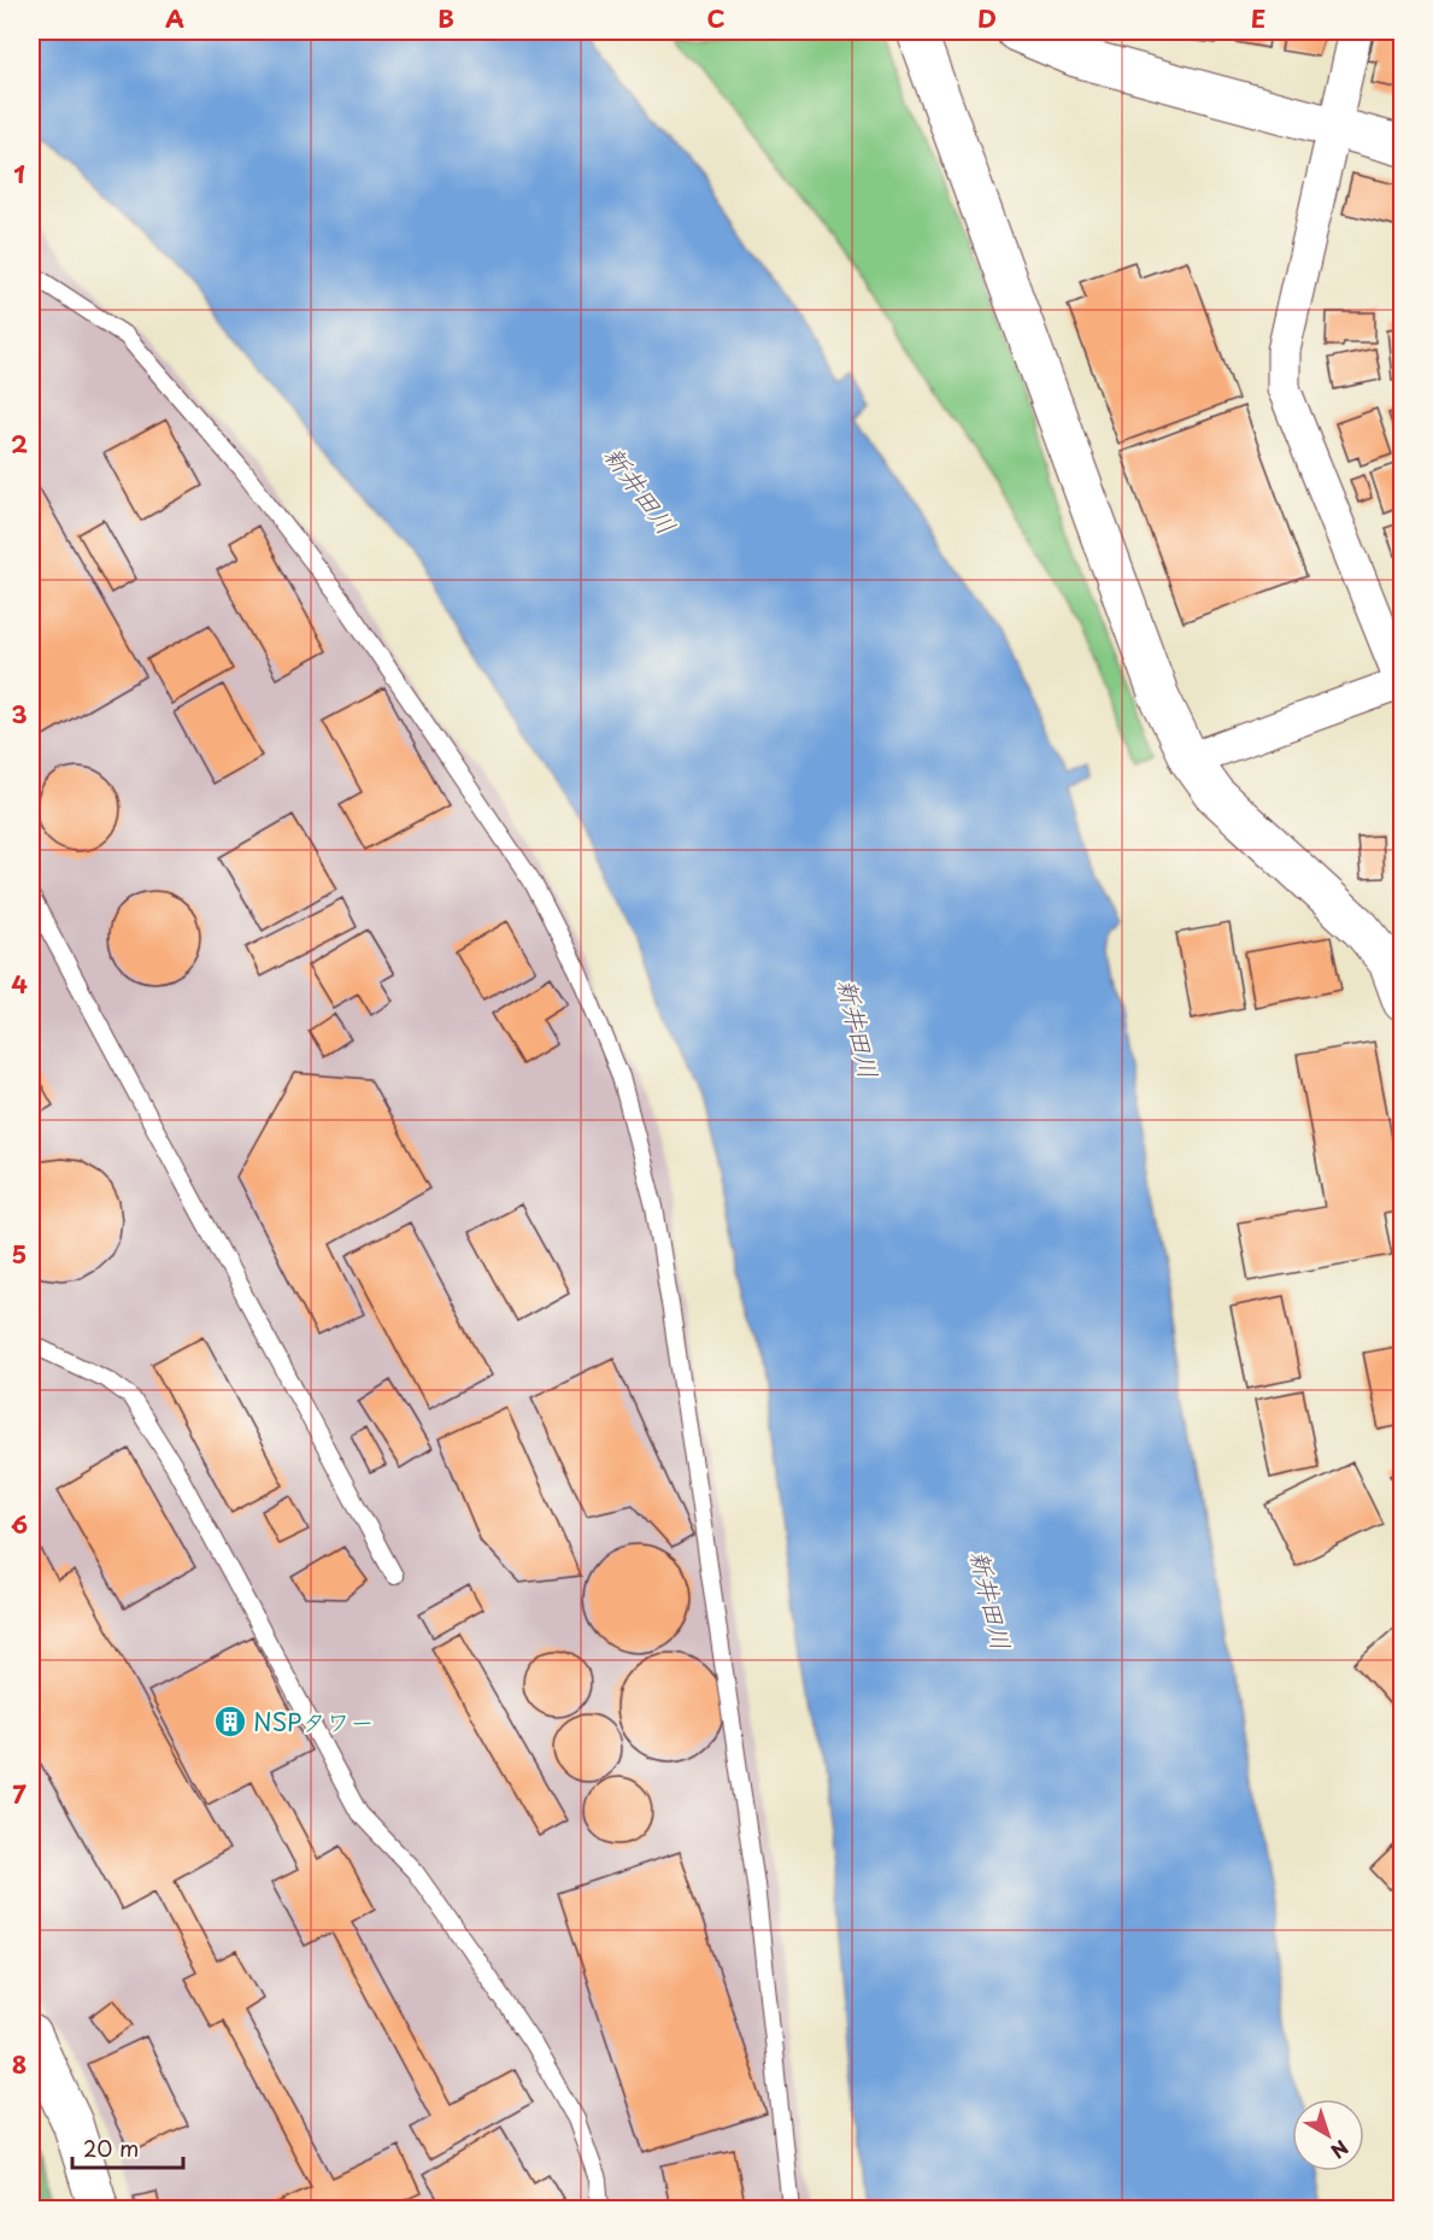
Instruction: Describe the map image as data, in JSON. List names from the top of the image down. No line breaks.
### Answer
{"water":["新井田川"],"places":{"building":["NSPタワー"]},"scale_bar":"20 m","north":"bottom right","grid":{"columns":["A","B","C","D","E"],"rows":["1","2","3","4","5","6","7","8"]}}
